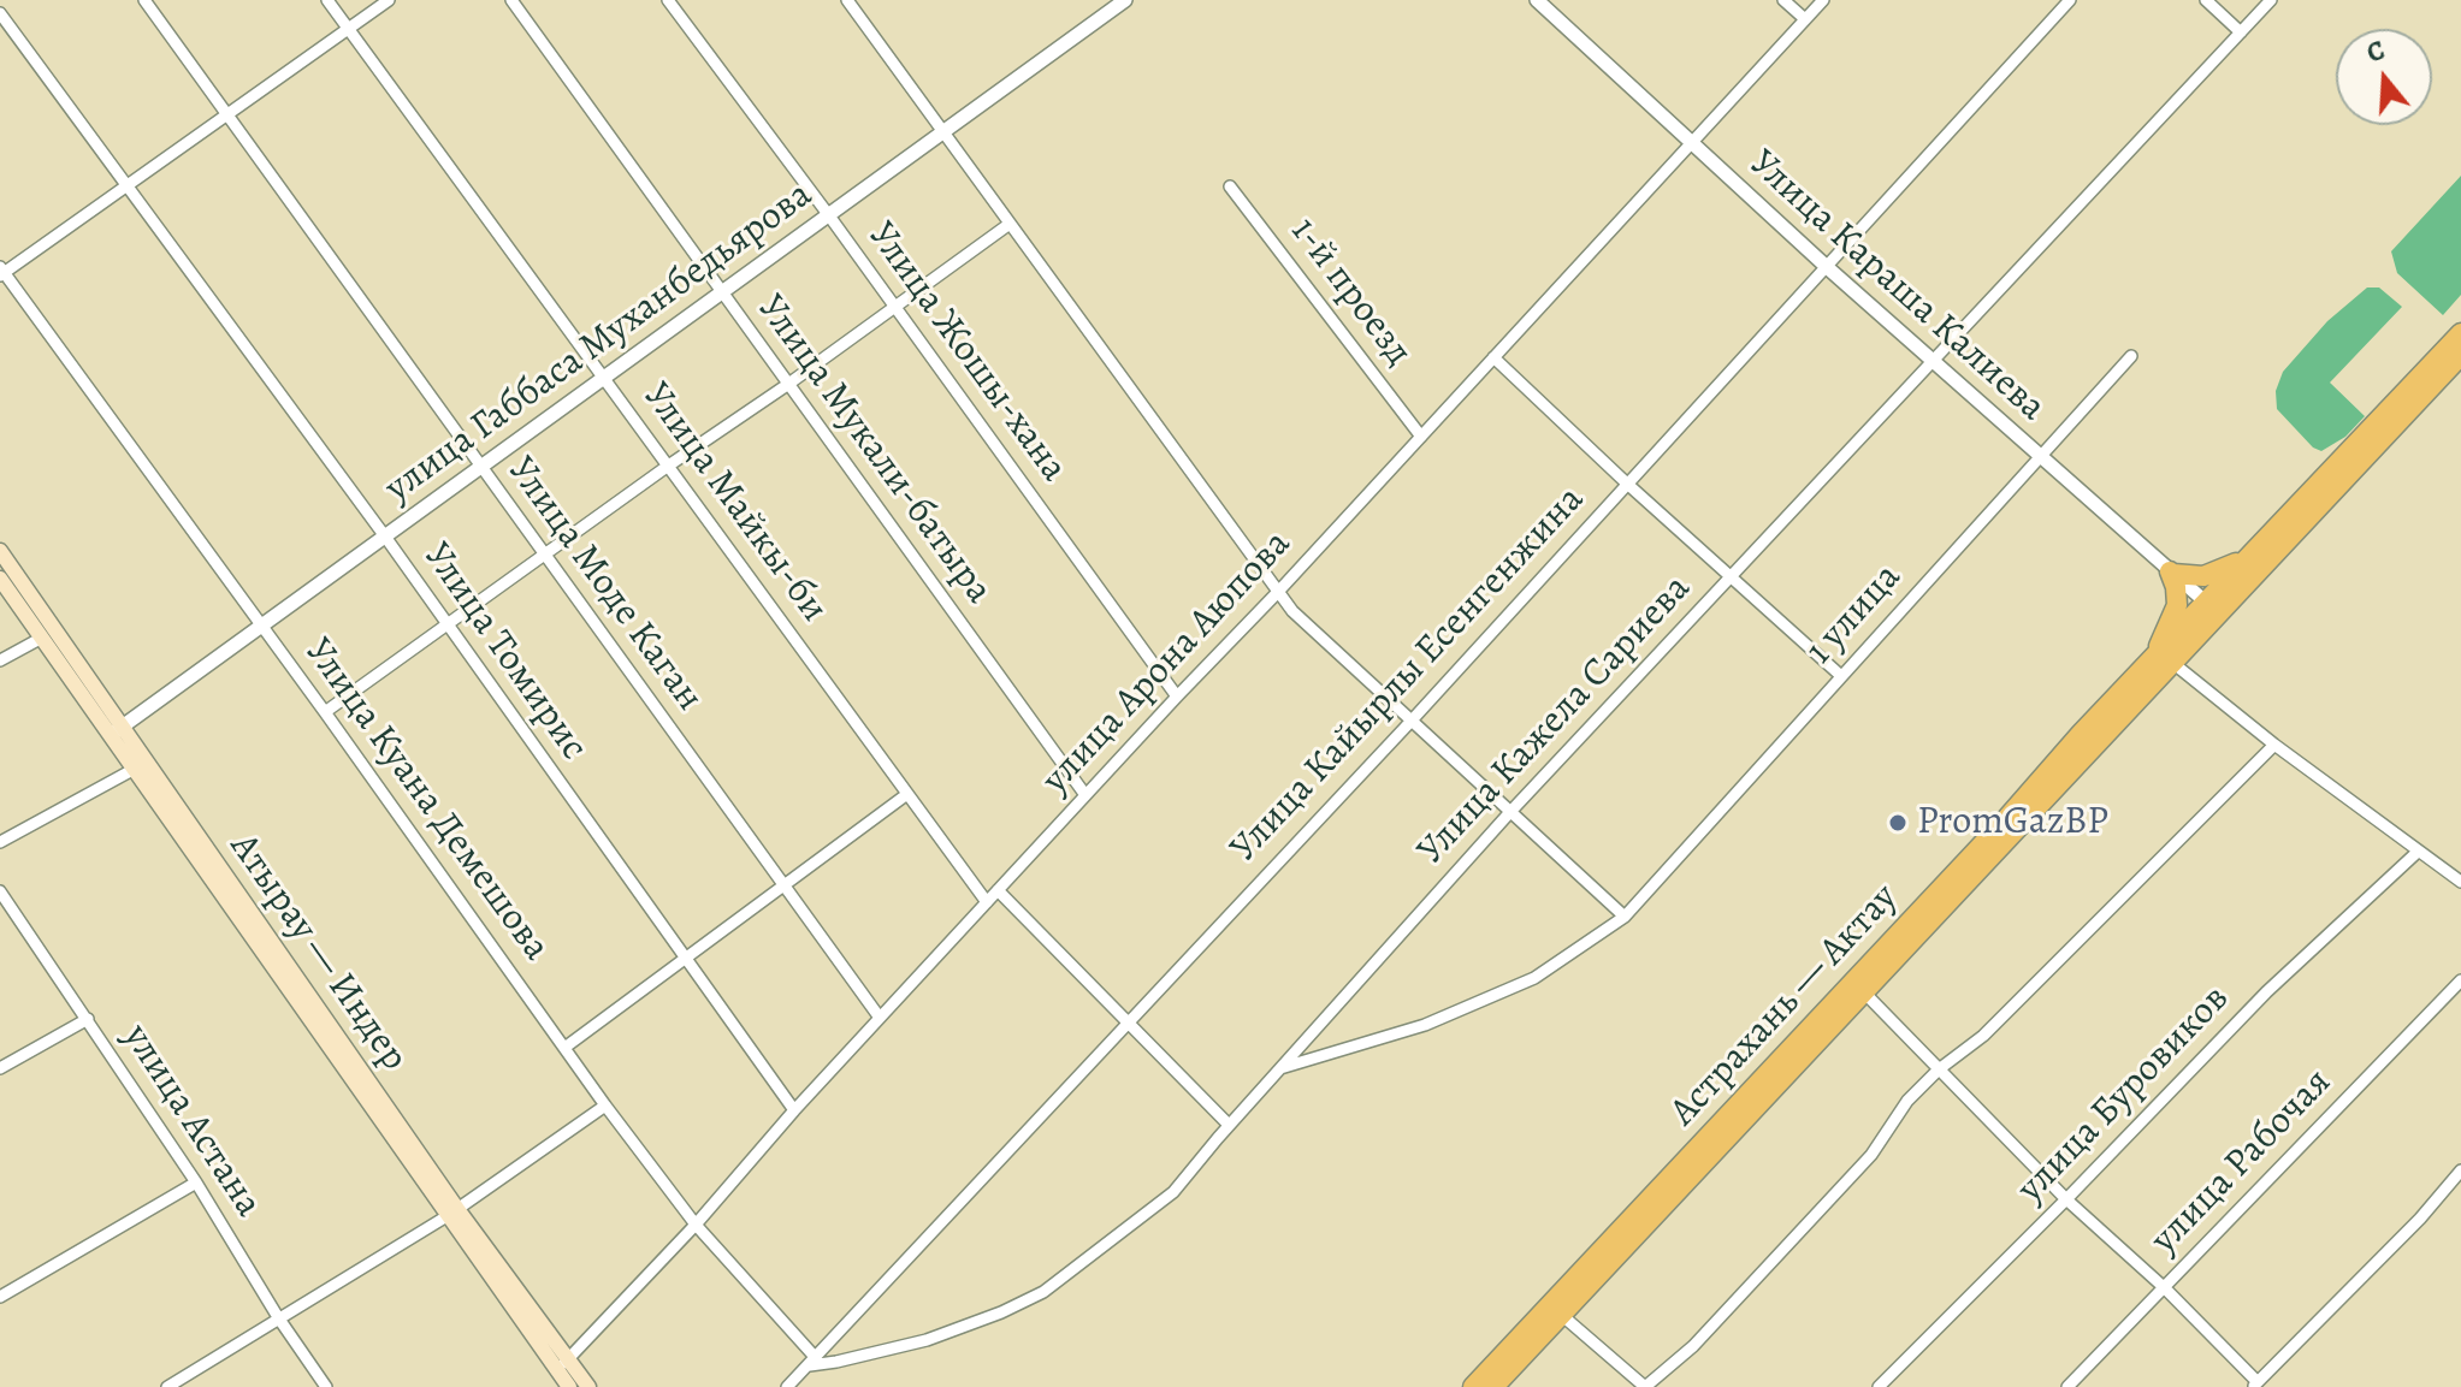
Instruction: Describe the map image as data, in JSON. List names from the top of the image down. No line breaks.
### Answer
{"streets":{"highway":["Астрахань — Актау"],"main road":["Атырау — Индер"],"street":["Улица Караша Калиева","1-й проезд","улица Габбаса Муханбедьярова","Улица Жошы-хана","Улица Мукали-батыра","Улица Майкы-би","Улица Моде Каган","1 улица","Улица Томирис","улица Арона Аюпова","Улица Кайырлы Есенгенжина","Улица Кажела Сариева","Улица Куана Демешова","улица Буровиков","улица Астана","улица Рабочая"]},"crossings":[["Улица Караша Калиева","1 улица"],["Улица Караша Калиева","улица Арона Аюпова"],["Улица Караша Калиева","Улица Кайырлы Есенгенжина"],["Улица Караша Калиева","Улица Кажела Сариева"],["Улица Караша Калиева","Астрахань — Актау"],["1-й проезд","улица Арона Аюпова"],["улица Габбаса Муханбедьярова","Улица Жошы-хана"],["улица Габбаса Муханбедьярова","Улица Мукали-батыра"],["улица Габбаса Муханбедьярова","Улица Майкы-би"],["улица Габбаса Муханбедьярова","Улица Моде Каган"],["улица Габбаса Муханбедьярова","Улица Томирис"],["улица Габбаса Муханбедьярова","Улица Куана Демешова"],["улица Габбаса Муханбедьярова","Атырау — Индер"],["Улица Жошы-хана","улица Арона Аюпова"],["Улица Мукали-батыра","улица Арона Аюпова"],["Улица Майкы-би","улица Арона Аюпова"],["Улица Моде Каган","улица Арона Аюпова"],["1 улица","Улица Кажела Сариева"],["Улица Томирис","улица Арона Аюпова"],["улица Арона Аюпова","Улица Куана Демешова"],["улица Арона Аюпова","Атырау — Индер"],["Улица Кайырлы Есенгенжина","Улица Кажела Сариева"],["Улица Кайырлы Есенгенжина","Улица Куана Демешова"],["Улица Кажела Сариева","Улица Куана Демешова"]],"places":["PromGazBP"],"north":"top"}
